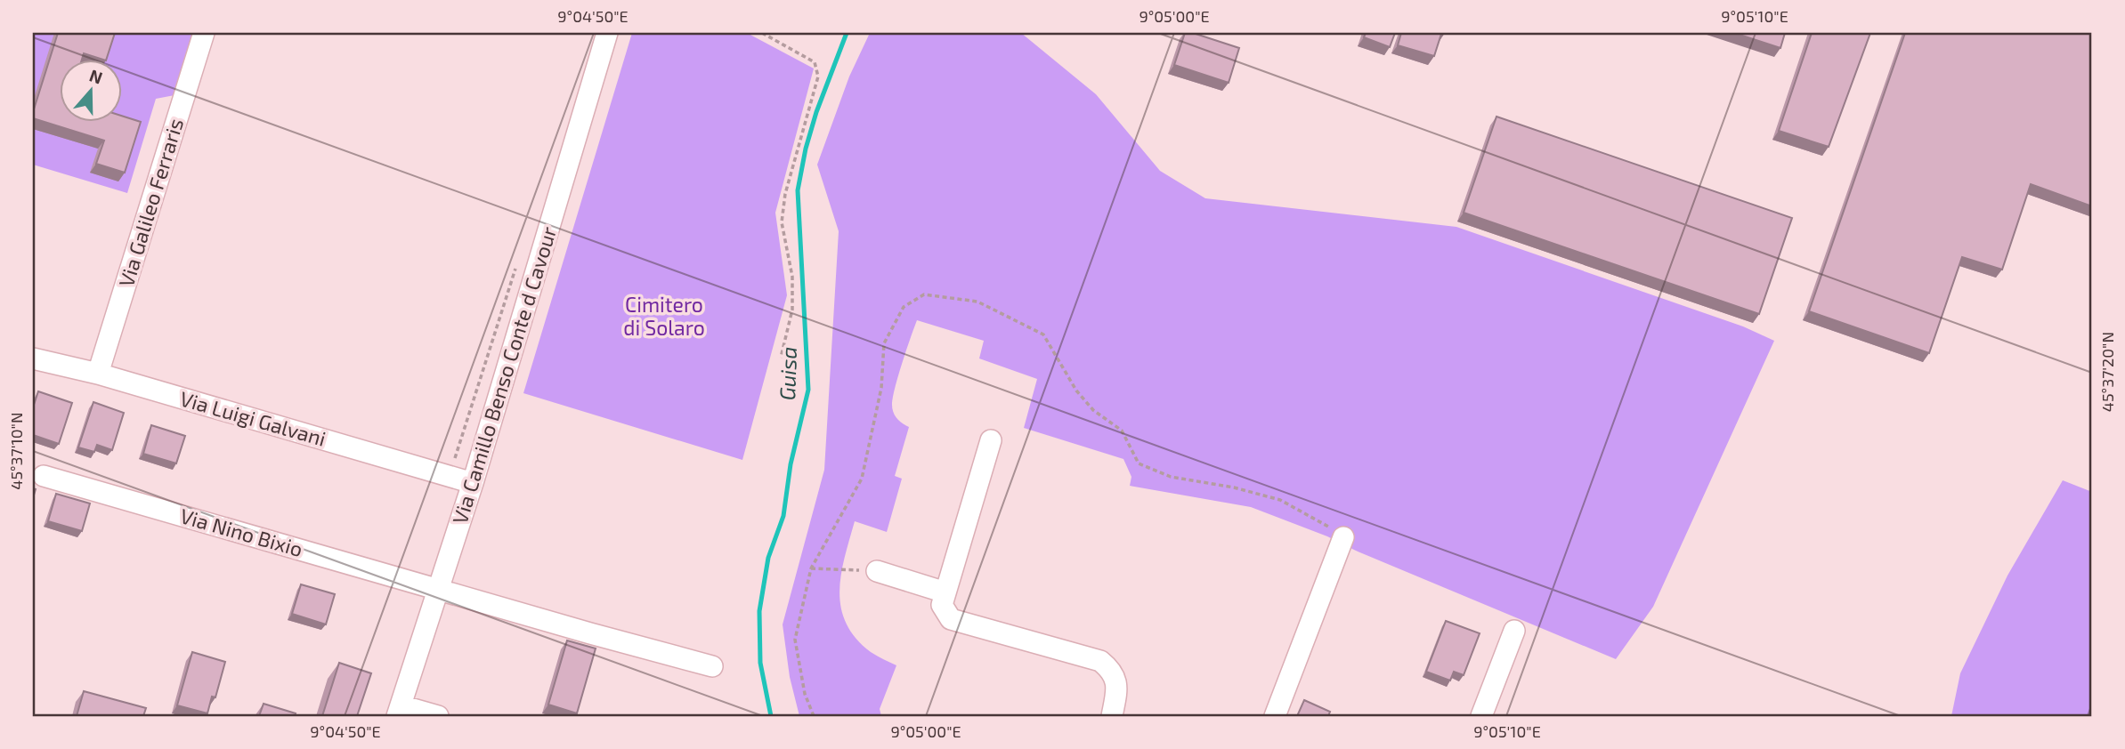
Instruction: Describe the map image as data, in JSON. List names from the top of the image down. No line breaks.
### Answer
{"streets":{"street":["Via Galileo Ferraris","Via Camillo Benso Conte d Cavour","Via Luigi Galvani","Via Nino Bixio"]},"crossings":[["Via Galileo Ferraris","Via Luigi Galvani"],["Via Camillo Benso Conte d Cavour","Via Luigi Galvani"],["Via Camillo Benso Conte d Cavour","Via Nino Bixio"]],"water":["Guisa"],"parks":["Cimitero di Solaro"],"north":"top","coordinates":["9°04'50\"E","9°05'00\"E","9°05'10\"E","45°37'20\"N","45°37'10\"N"]}
